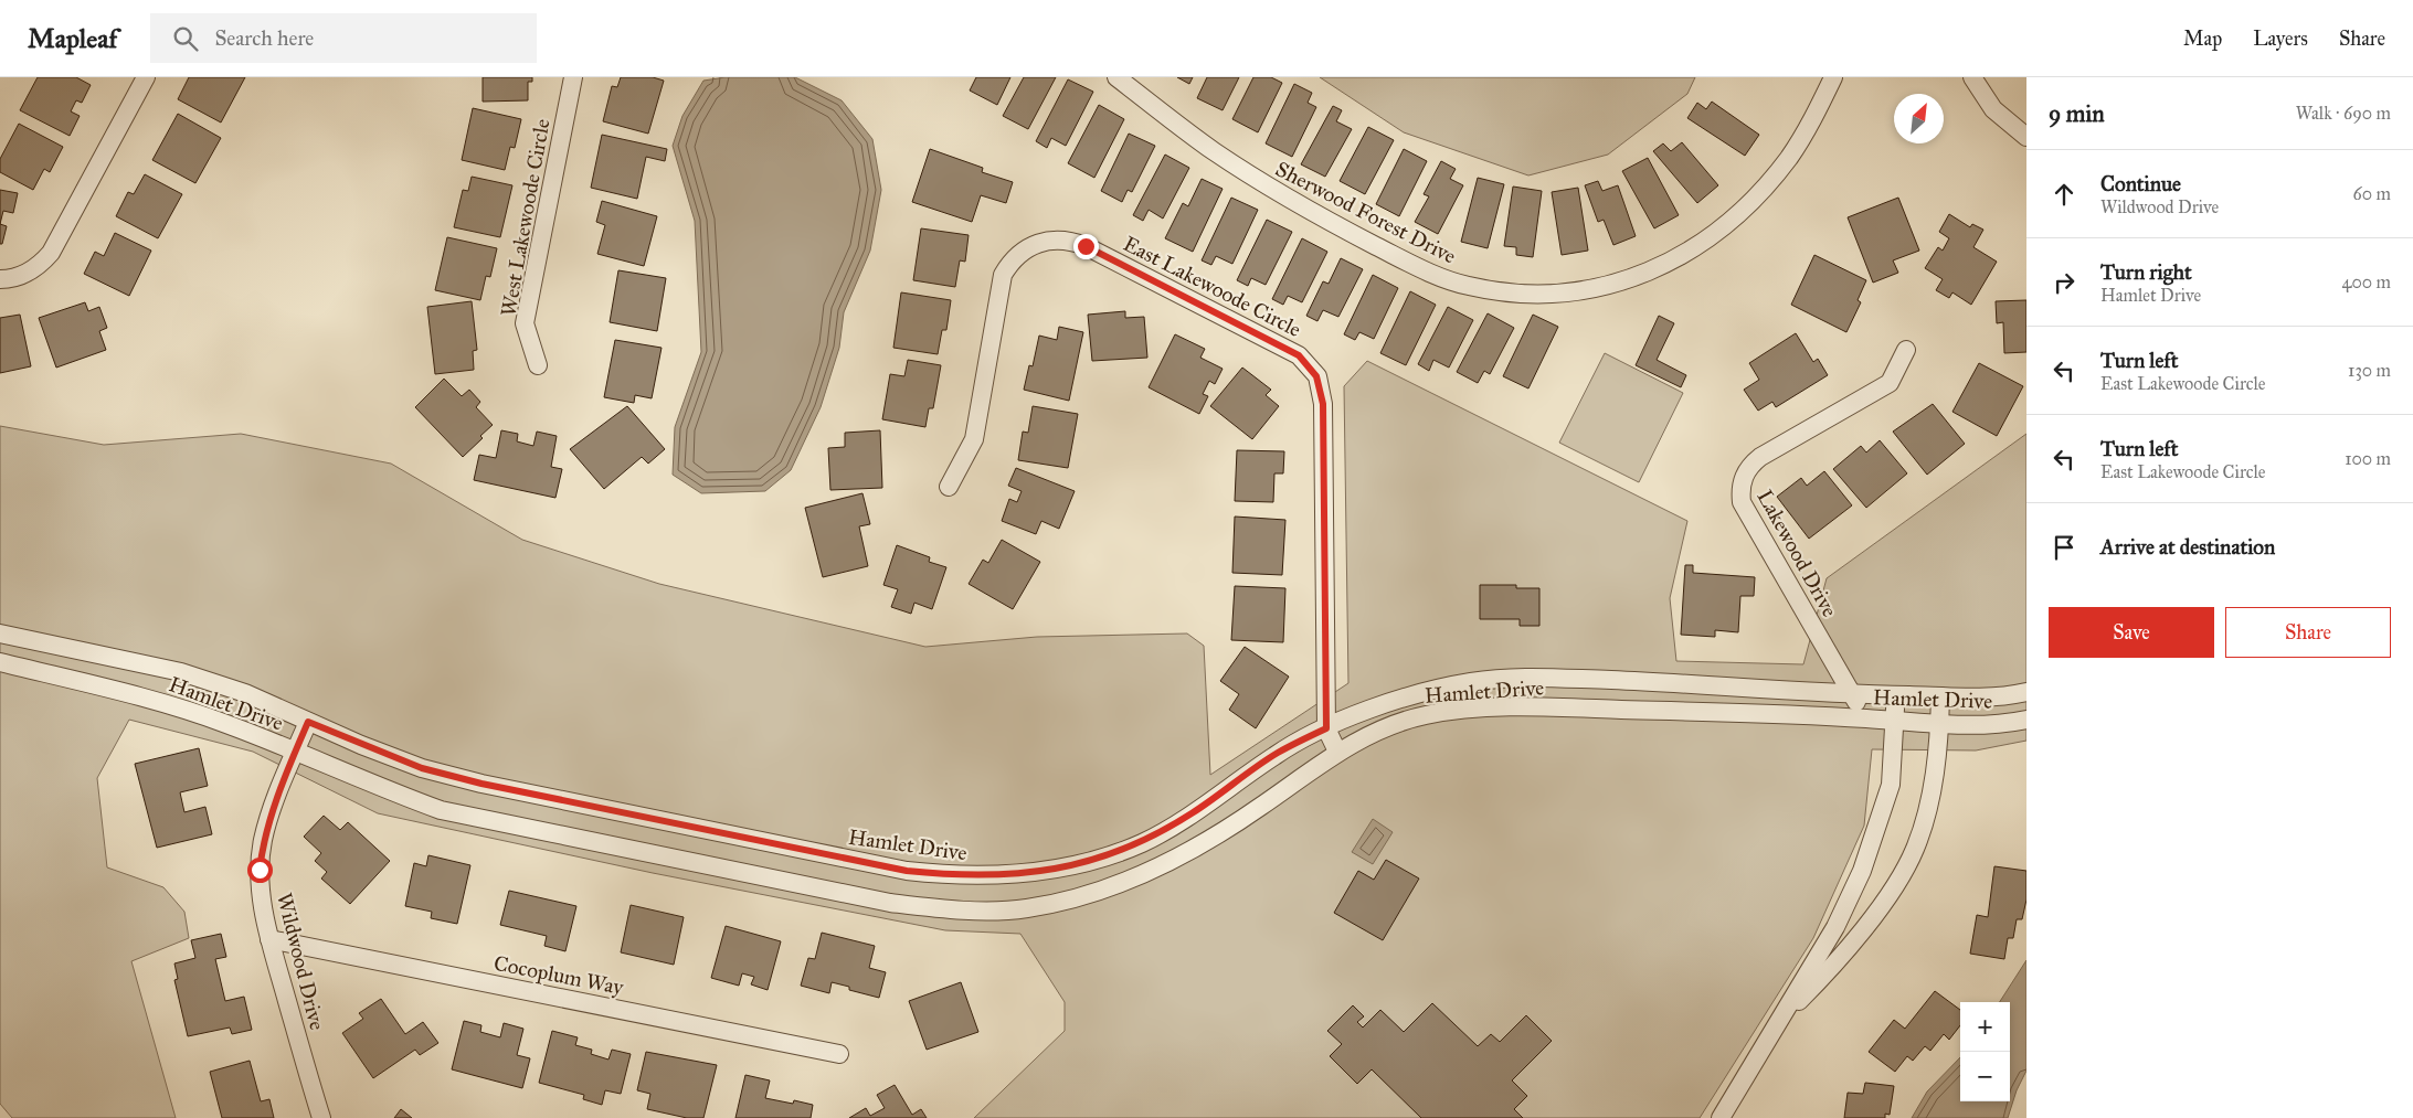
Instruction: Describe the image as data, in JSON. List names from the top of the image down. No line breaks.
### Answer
{"streets":{"street":["Sherwood Forest Drive","West Lakewoode Circle","East Lakewoode Circle","Lakewood Drive","Hamlet Drive","Wildwood Drive","Cocoplum Way"]},"crossings":[["East Lakewoode Circle","Hamlet Drive"],["Lakewood Drive","Hamlet Drive"],["Hamlet Drive","Wildwood Drive"],["Wildwood Drive","Cocoplum Way"]],"north":"top right","page":{"header":"Mapleaf","search":"Search here","nav":["Map","Layers","Share"],"heading":["9 min","Walk · 690 m"],"list":[["Continue","Wildwood Drive","60 m"],["Turn right","Hamlet Drive","400 m"],["Turn left","East Lakewoode Circle","130 m"],["Turn left","East Lakewoode Circle","100 m"],"Arrive at destination"],"buttons":["Save","Share"],"map_buttons":["+","−"]}}
